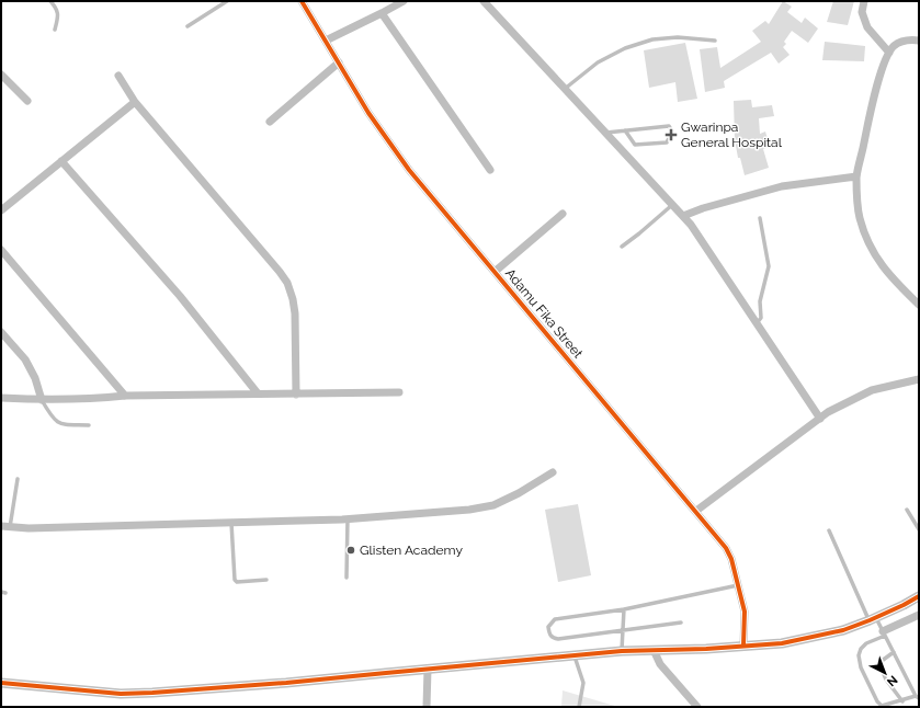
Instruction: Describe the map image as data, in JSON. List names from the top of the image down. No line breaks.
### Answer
{"streets":{"street":["Adamu Fika Street"]},"places":{"health":["Gwarinpa General Hospital"],"other":["Glisten Academy"]},"north":"bottom right"}
